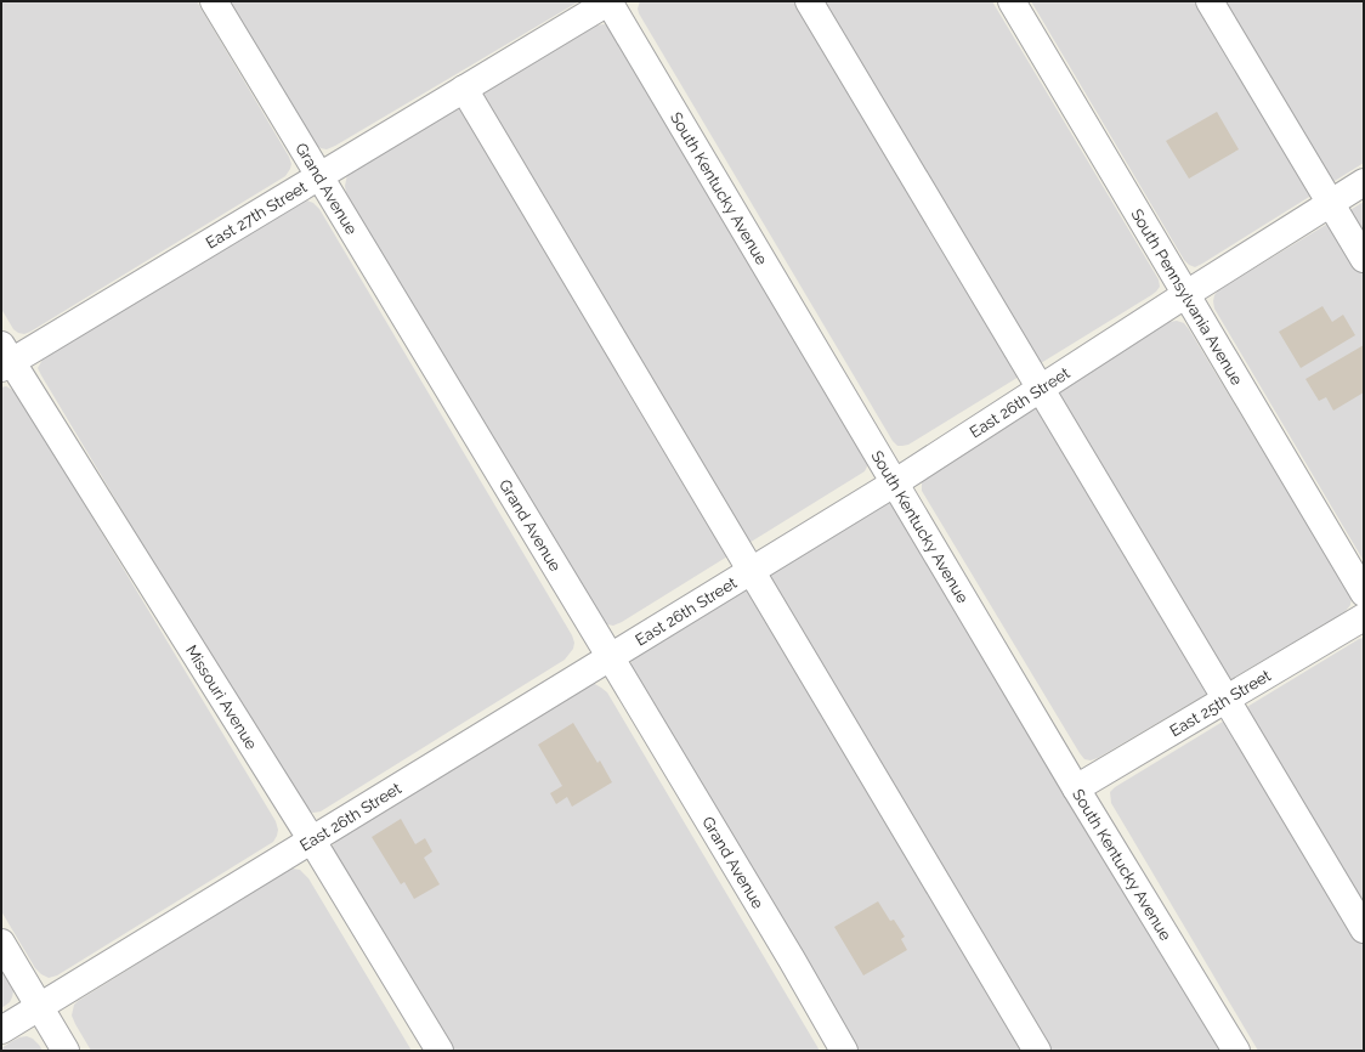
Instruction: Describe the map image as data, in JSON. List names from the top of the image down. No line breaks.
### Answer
{"streets":{"street":["Grand Avenue","South Kentucky Avenue","East 27th Street","South Pennsylvania Avenue","East 26th Street","Missouri Avenue","East 25th Street"]},"crossings":[["Grand Avenue","East 27th Street"],["Grand Avenue","East 26th Street"],["South Kentucky Avenue","East 27th Street"],["South Kentucky Avenue","East 26th Street"],["South Kentucky Avenue","East 25th Street"],["East 27th Street","Missouri Avenue"],["South Pennsylvania Avenue","East 26th Street"],["East 26th Street","Missouri Avenue"]]}
